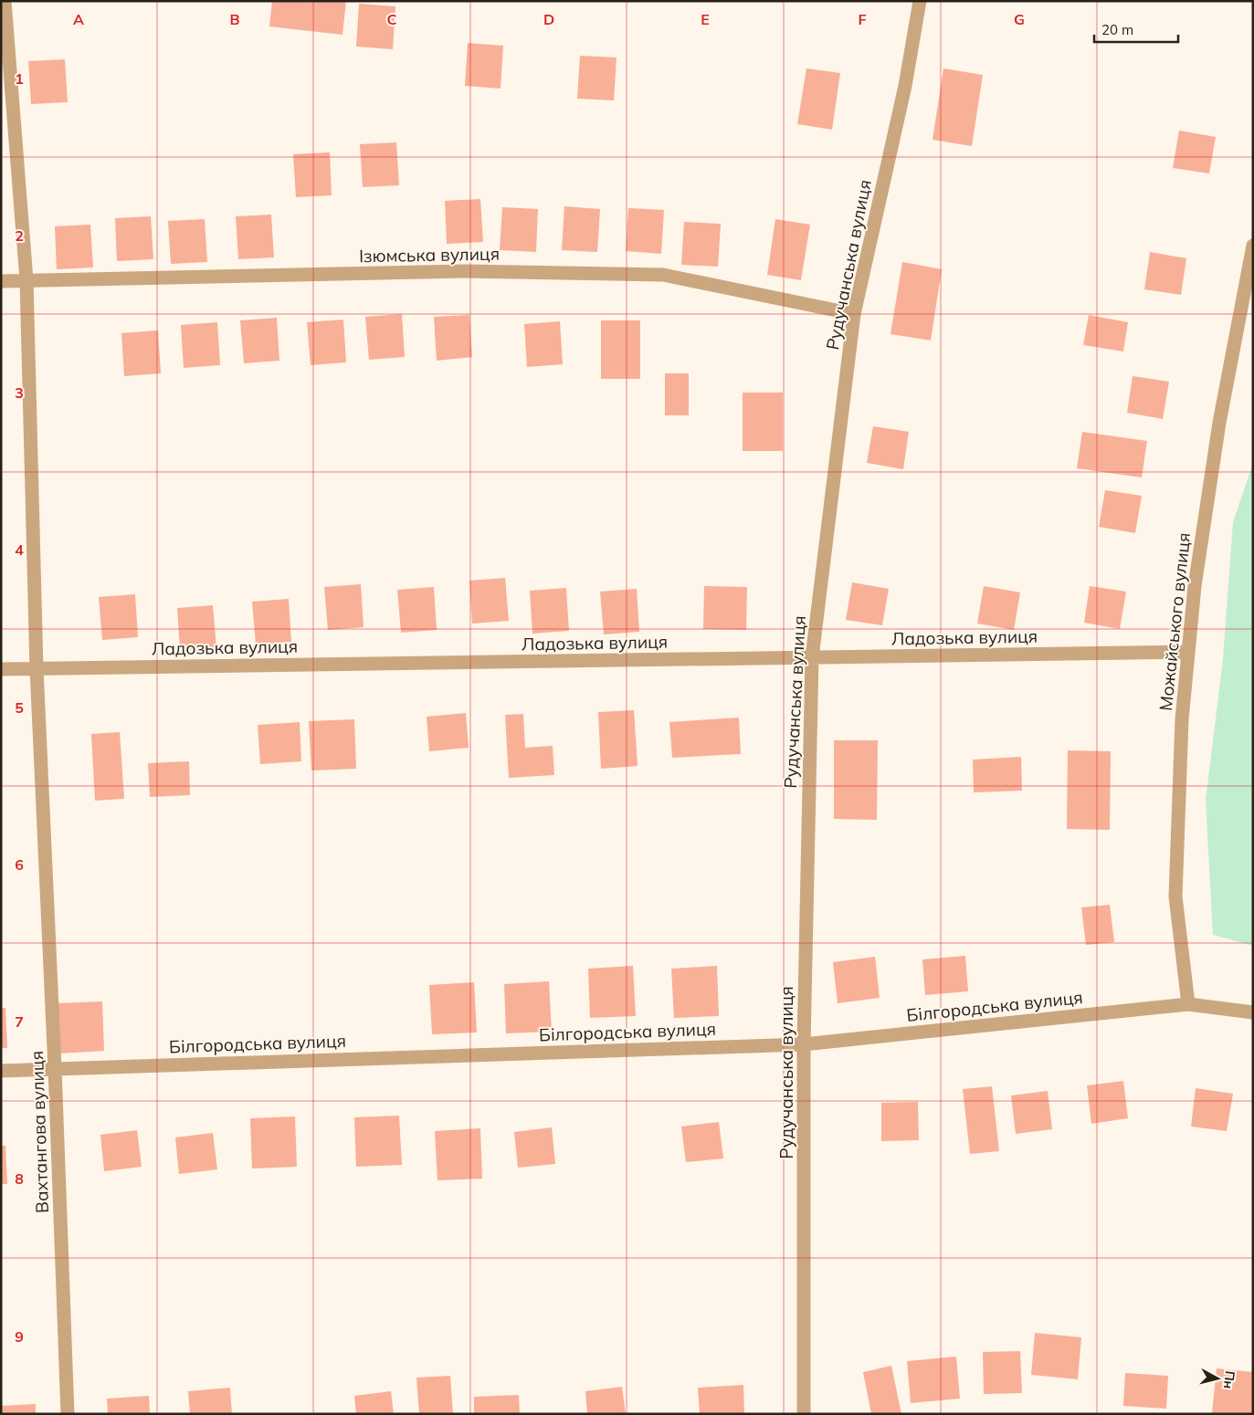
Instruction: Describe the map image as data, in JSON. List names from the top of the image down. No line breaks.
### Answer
{"streets":{"street":["Ізюмська вулиця","Рудучанська вулиця","Можайського вулиця","Ладозька вулиця","Білгородська вулиця","Вахтангова вулиця"]},"crossings":[["Ізюмська вулиця","Рудучанська вулиця"],["Ізюмська вулиця","Вахтангова вулиця"],["Рудучанська вулиця","Ладозька вулиця"],["Рудучанська вулиця","Білгородська вулиця"],["Можайського вулиця","Ладозька вулиця"],["Можайського вулиця","Білгородська вулиця"],["Ладозька вулиця","Вахтангова вулиця"],["Білгородська вулиця","Вахтангова вулиця"]],"scale_bar":"20 m","north":"right","grid":{"columns":["A","B","C","D","E","F","G"],"rows":["1","2","3","4","5","6","7","8","9"]}}
